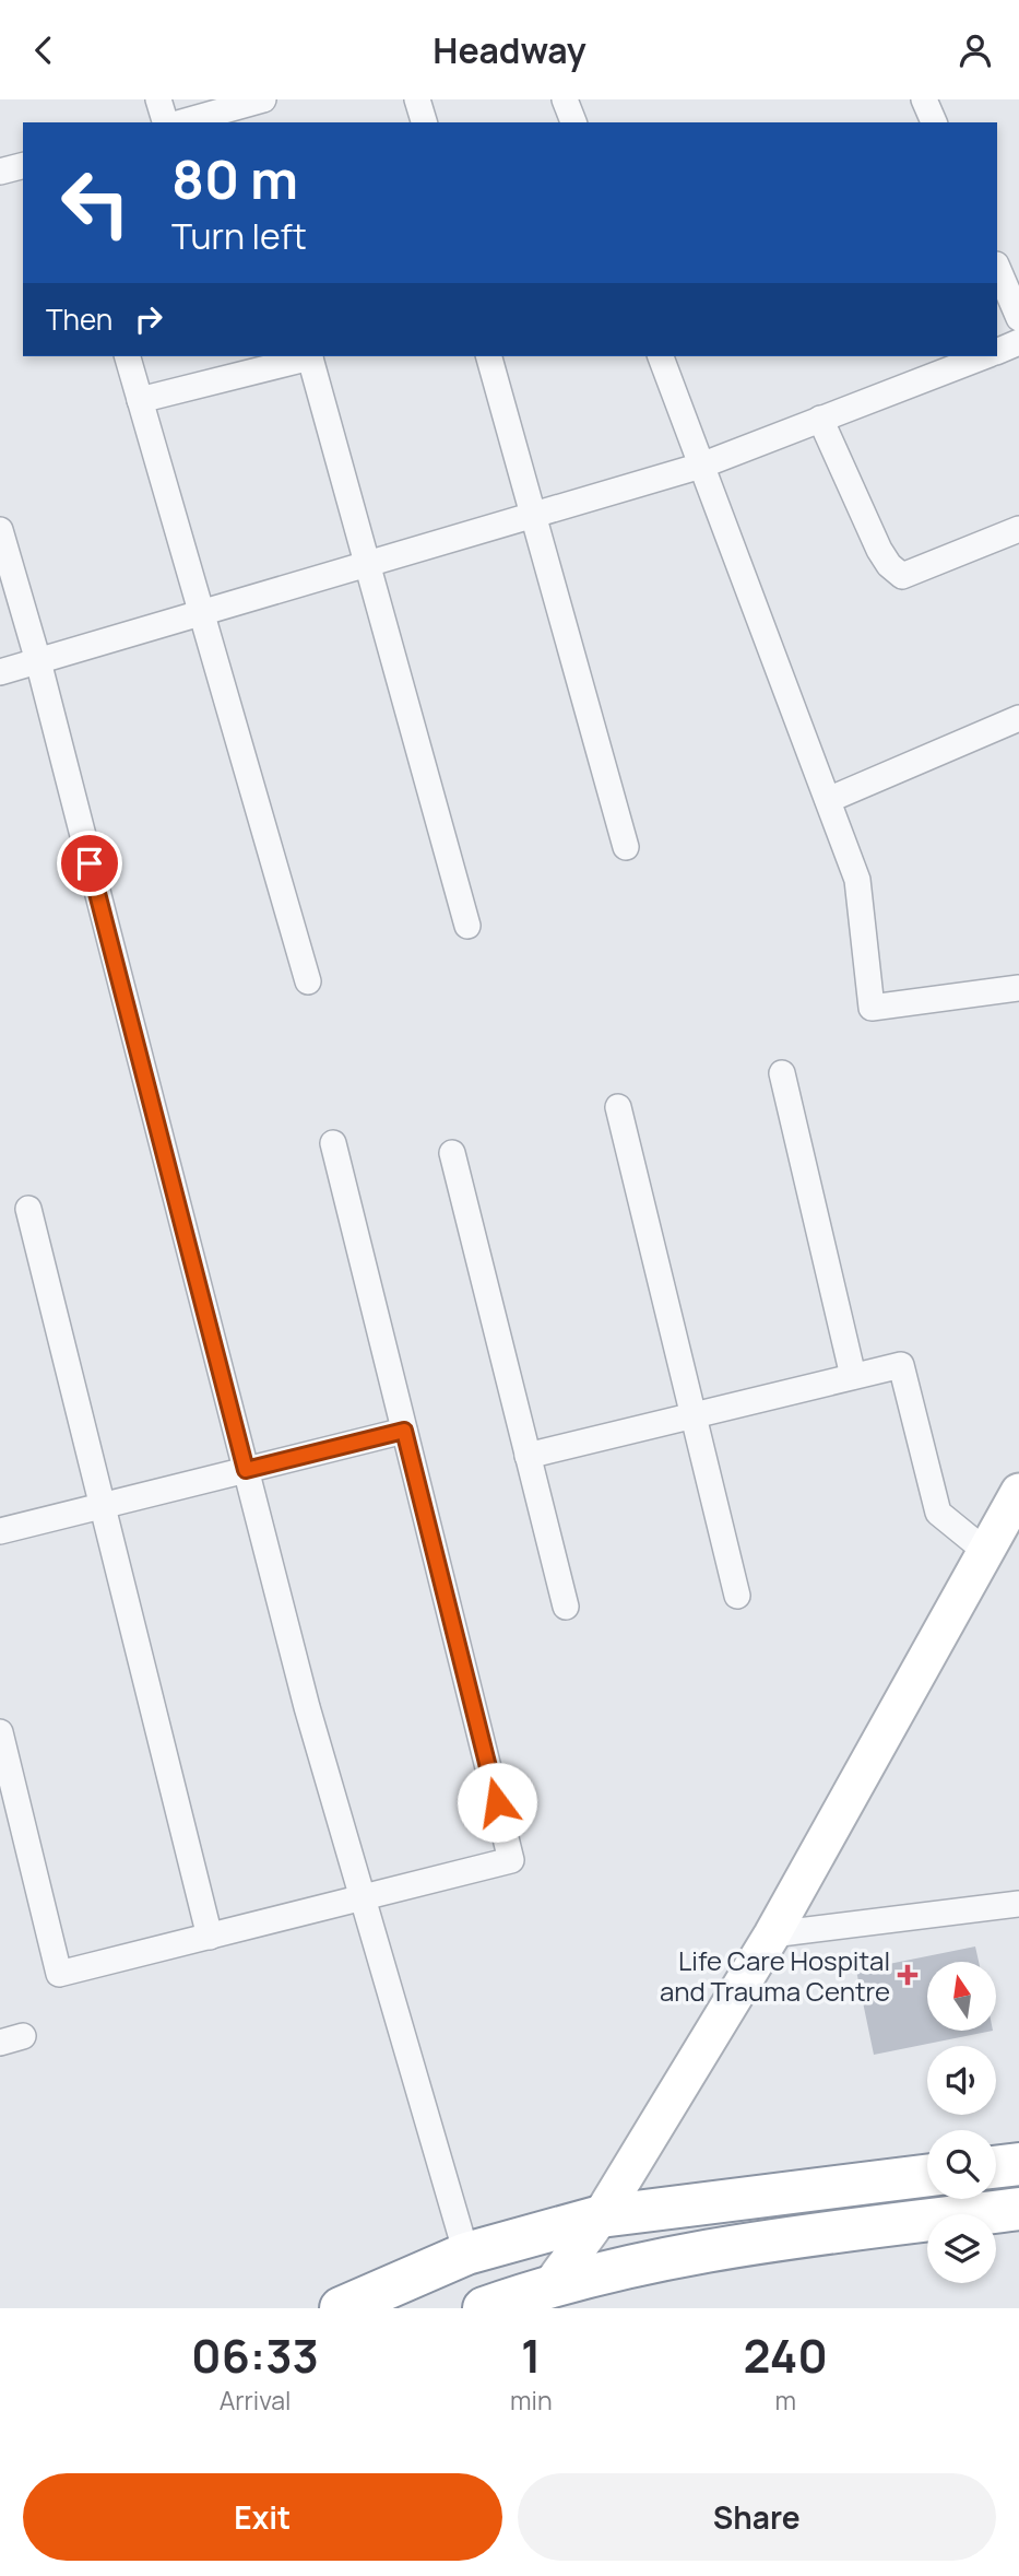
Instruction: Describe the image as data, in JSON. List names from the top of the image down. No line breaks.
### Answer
{"places":{"health":["Life Care Hospital and Trauma Centre"]},"north":"top","page":{"header":"Headway","turn":["80 m","Turn left"],"then":"Then","eta":["06:33","Arrival","1","min","240","m"],"buttons":["Exit","Share"]}}
